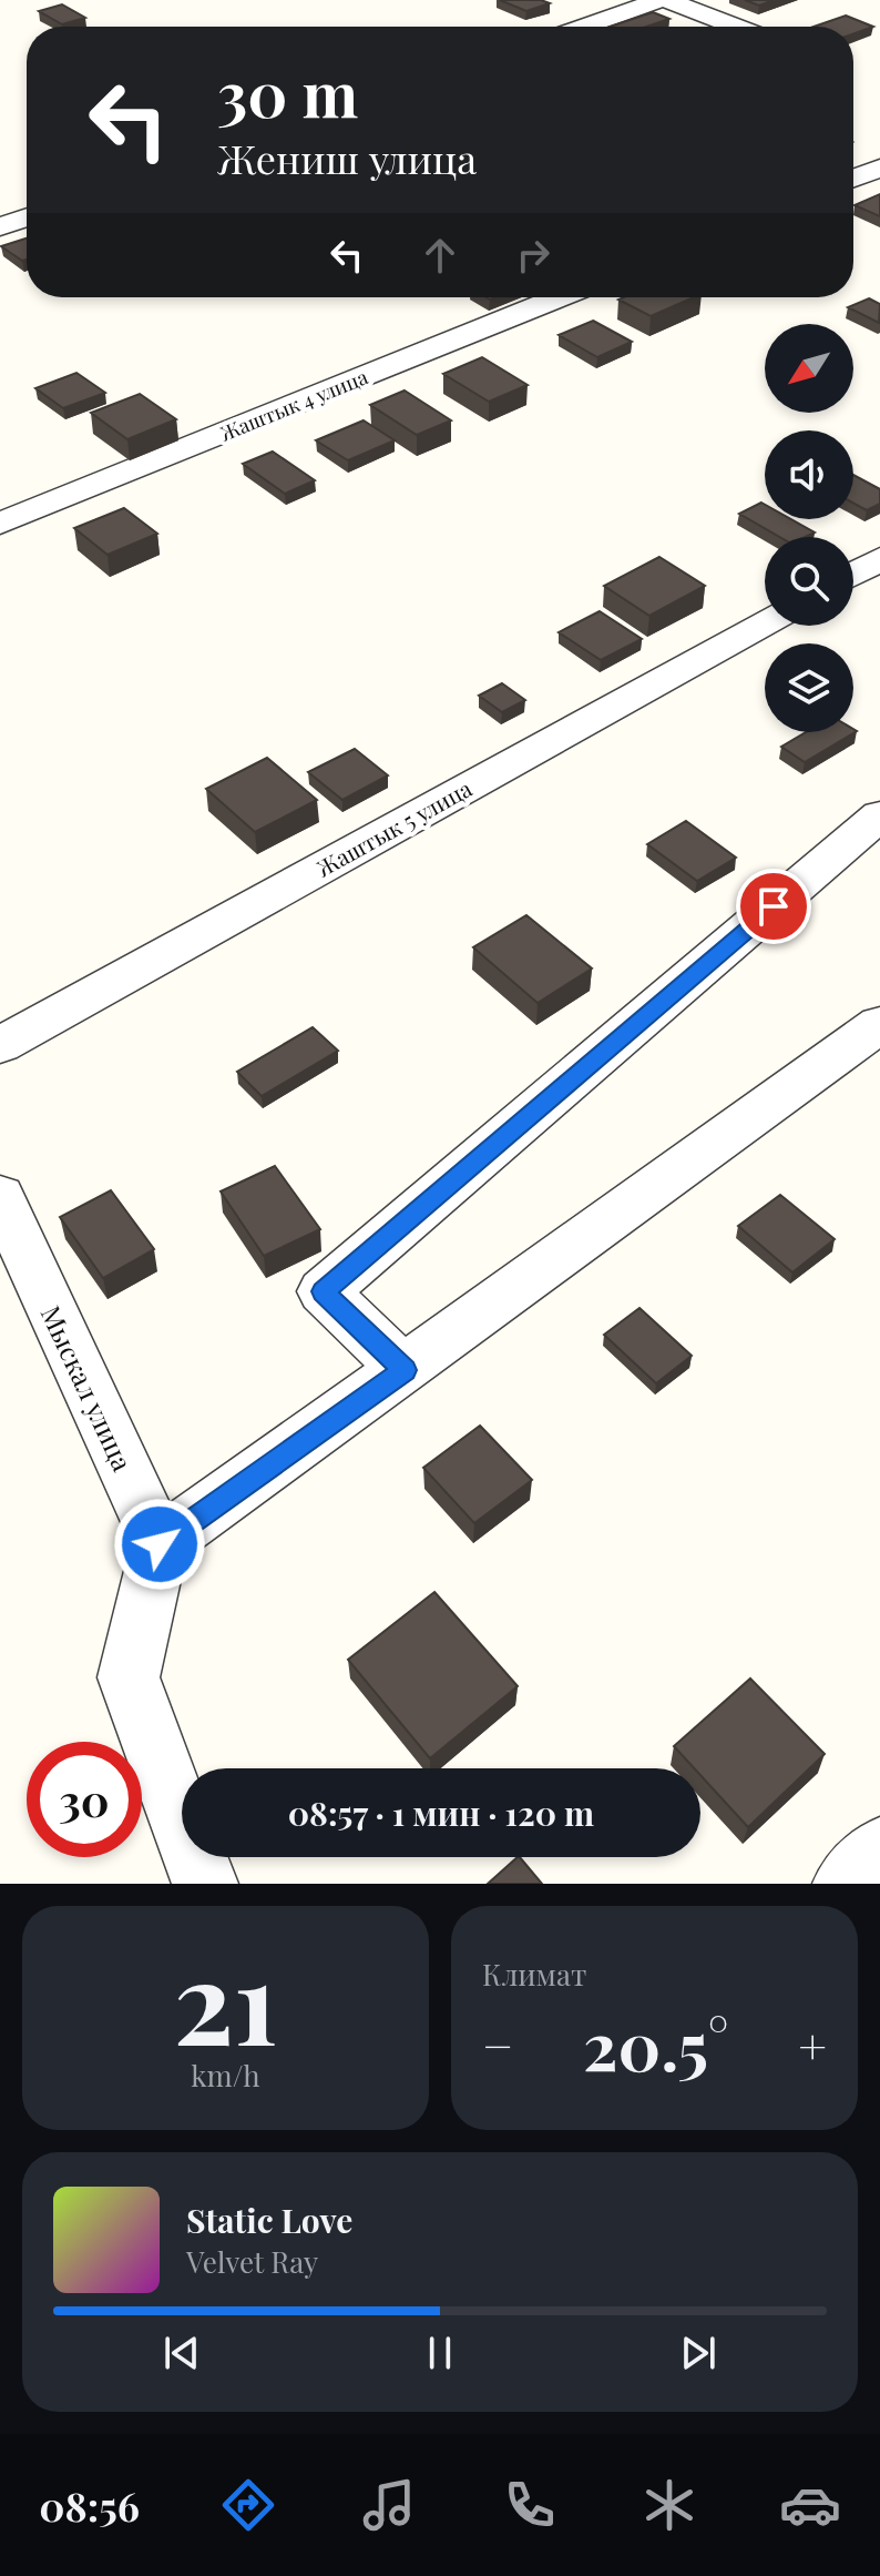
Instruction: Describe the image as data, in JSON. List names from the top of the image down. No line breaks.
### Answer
{"streets":{"street":["Жаштык 4 улица","Жаштык 5 улица","Мыскал улица"]},"north":"bottom left","page":{"turn":["30 m","Жениш улица"],"limit":"30","trip":"08:57 · 1 мин · 120 m","tile":[["21","km/h"],"Климат"],"heat":["−","20.5°","+"],"song":["Static Love","Velvet Ray"],"tabs":"08:56"}}
